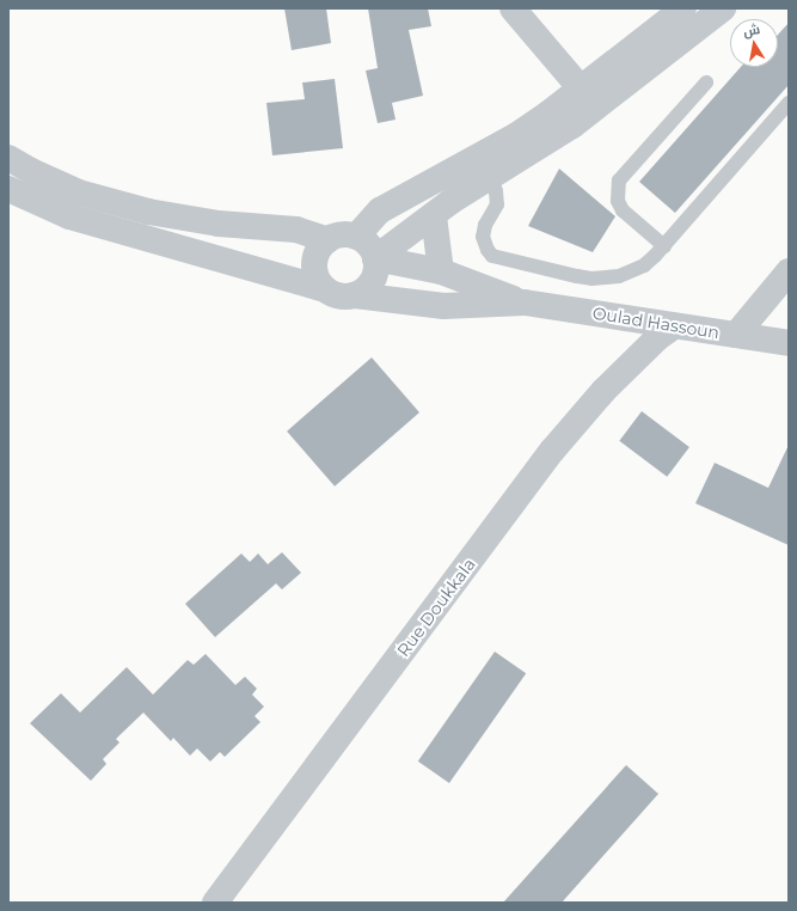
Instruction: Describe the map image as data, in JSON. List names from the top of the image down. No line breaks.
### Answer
{"streets":{"street":["Oulad Hassoun","Rue Doukkala"]},"crossings":[["Oulad Hassoun","Rue Doukkala"]],"north":"top"}
